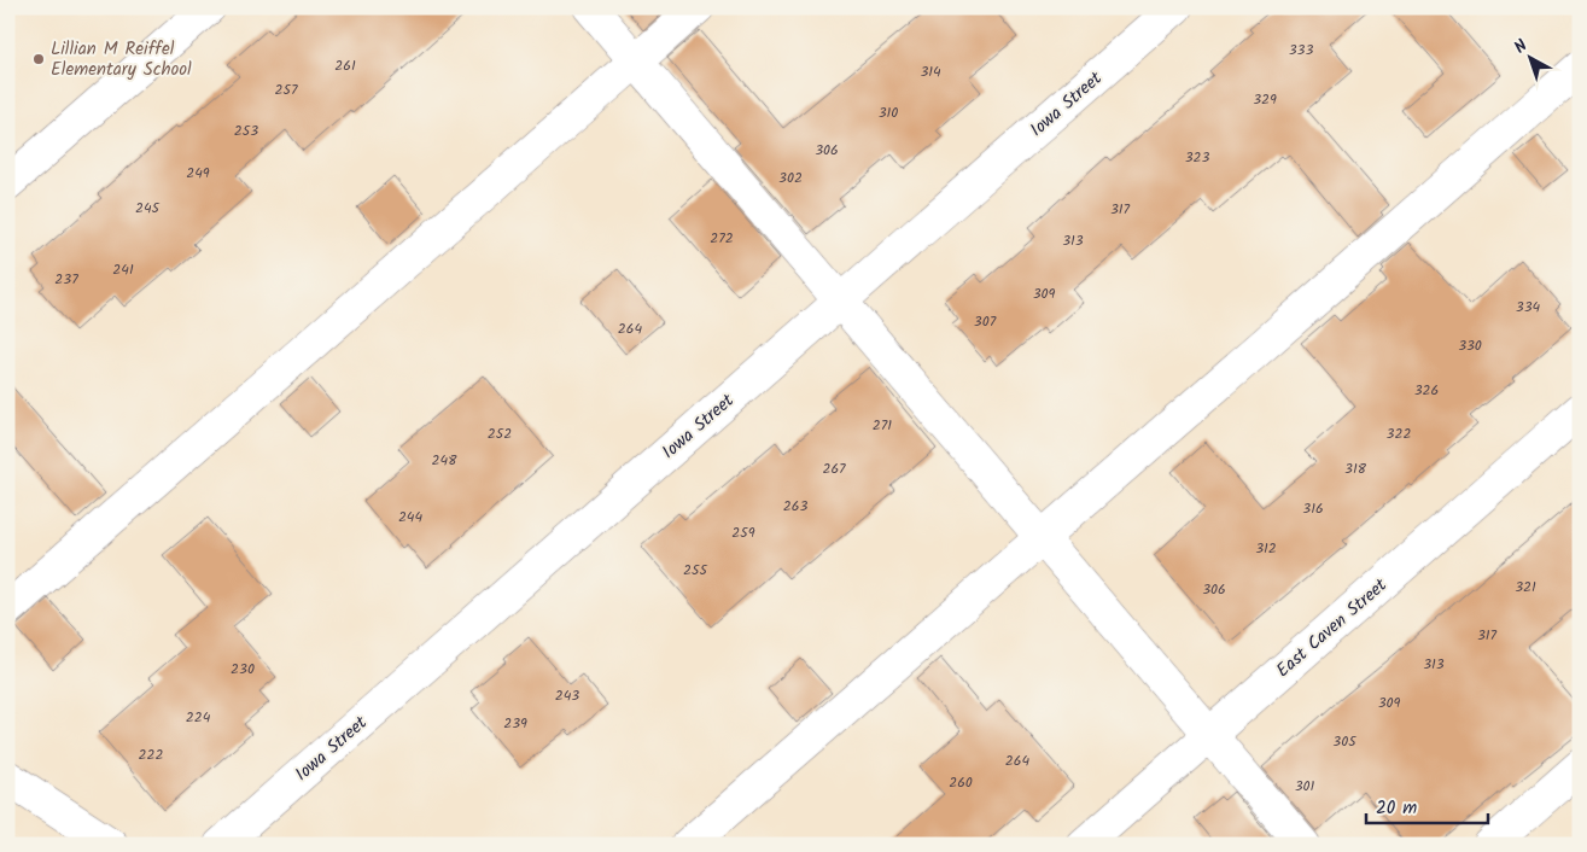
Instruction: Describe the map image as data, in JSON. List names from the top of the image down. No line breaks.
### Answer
{"streets":{"street":["Iowa Street","East Caven Street"]},"places":["Lillian M Reiffel Elementary School"],"house_numbers":["333","261","314","257","329","310","253","306","323","249","302","245","317","272","313","241","237","309","334","307","264","330","326","271","252","322","248","267","318","263","316","244","259","312","255","321","306","317","313","230","243","309","224","239","305","222","264","260","301"],"scale_bar":"20 m","north":"top left"}
